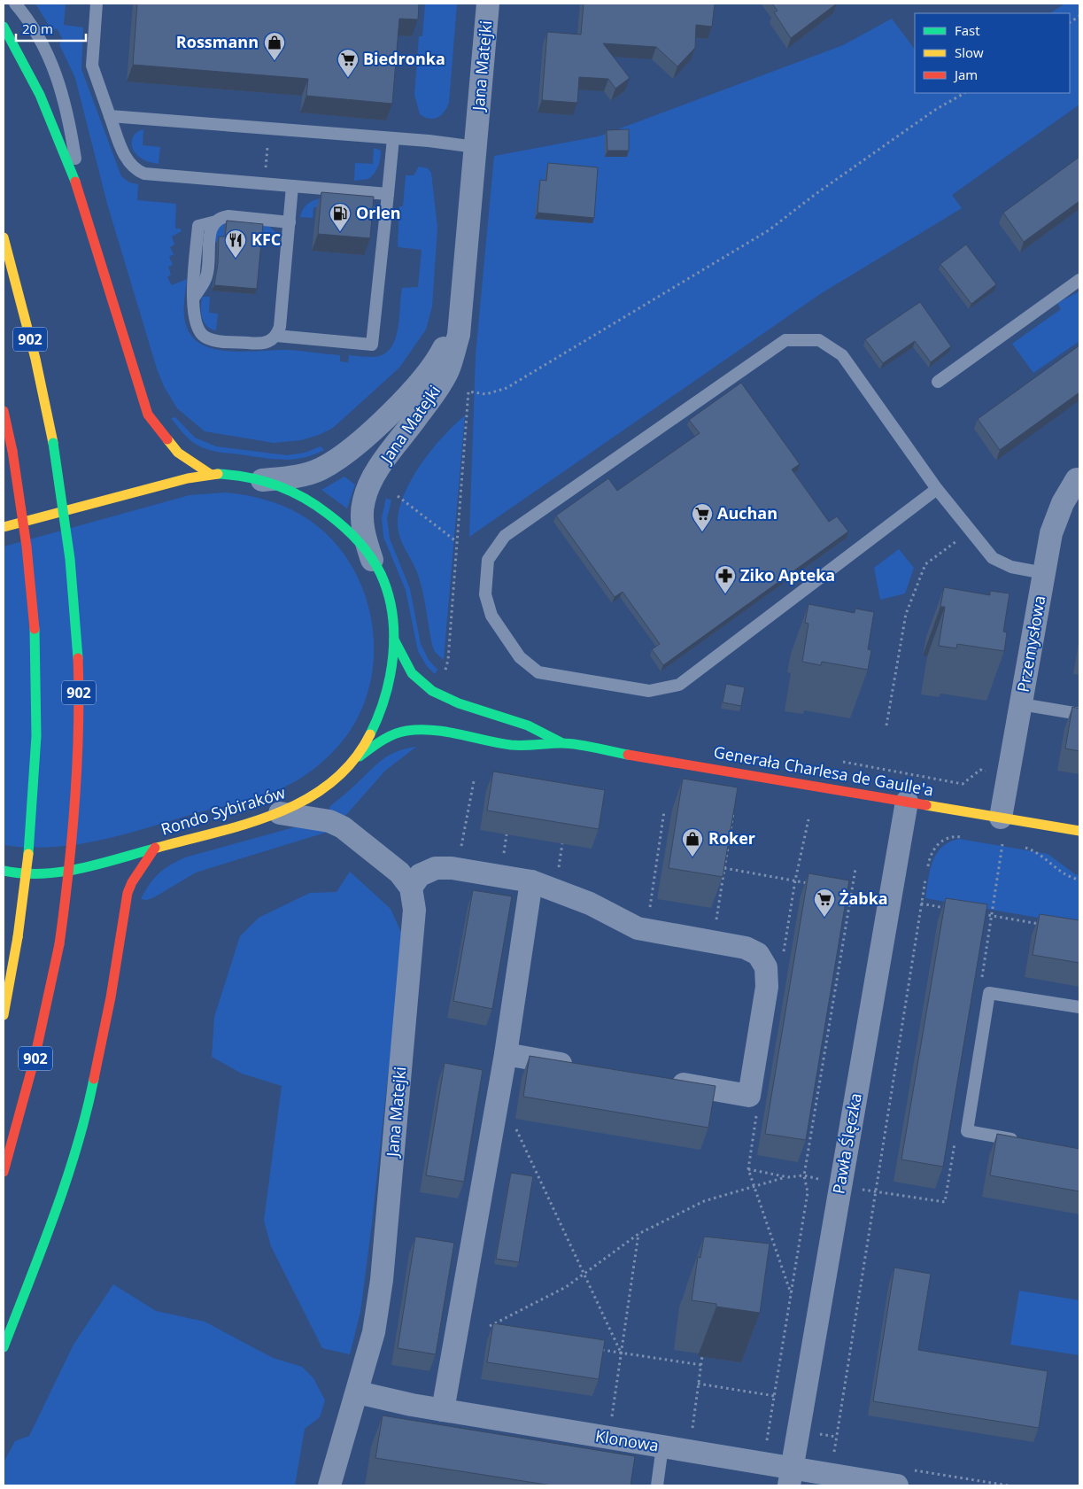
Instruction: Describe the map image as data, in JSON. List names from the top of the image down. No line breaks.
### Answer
{"streets":{"main road":["902","Generała Charlesa de Gaulle'a","Rondo Sybiraków"],"street":["Jana Matejki","Przemysłowa","Pawła Ślęczka","Klonowa"]},"crossings":[["Jana Matejki","Rondo Sybiraków"],["Jana Matejki","Klonowa"],["Przemysłowa","Generała Charlesa de Gaulle'a"],["Generała Charlesa de Gaulle'a","Rondo Sybiraków"],["Generała Charlesa de Gaulle'a","Pawła Ślęczka"],["Pawła Ślęczka","Klonowa"]],"places":{"shop":["Rossmann","Roker"],"supermarket":["Biedronka","Auchan","Żabka"],"fuel station":["Orlen"],"restaurant":["KFC"],"pharmacy":["Ziko Apteka"]},"legend":["Fast","Slow","Jam"],"scale_bar":"20 m"}
